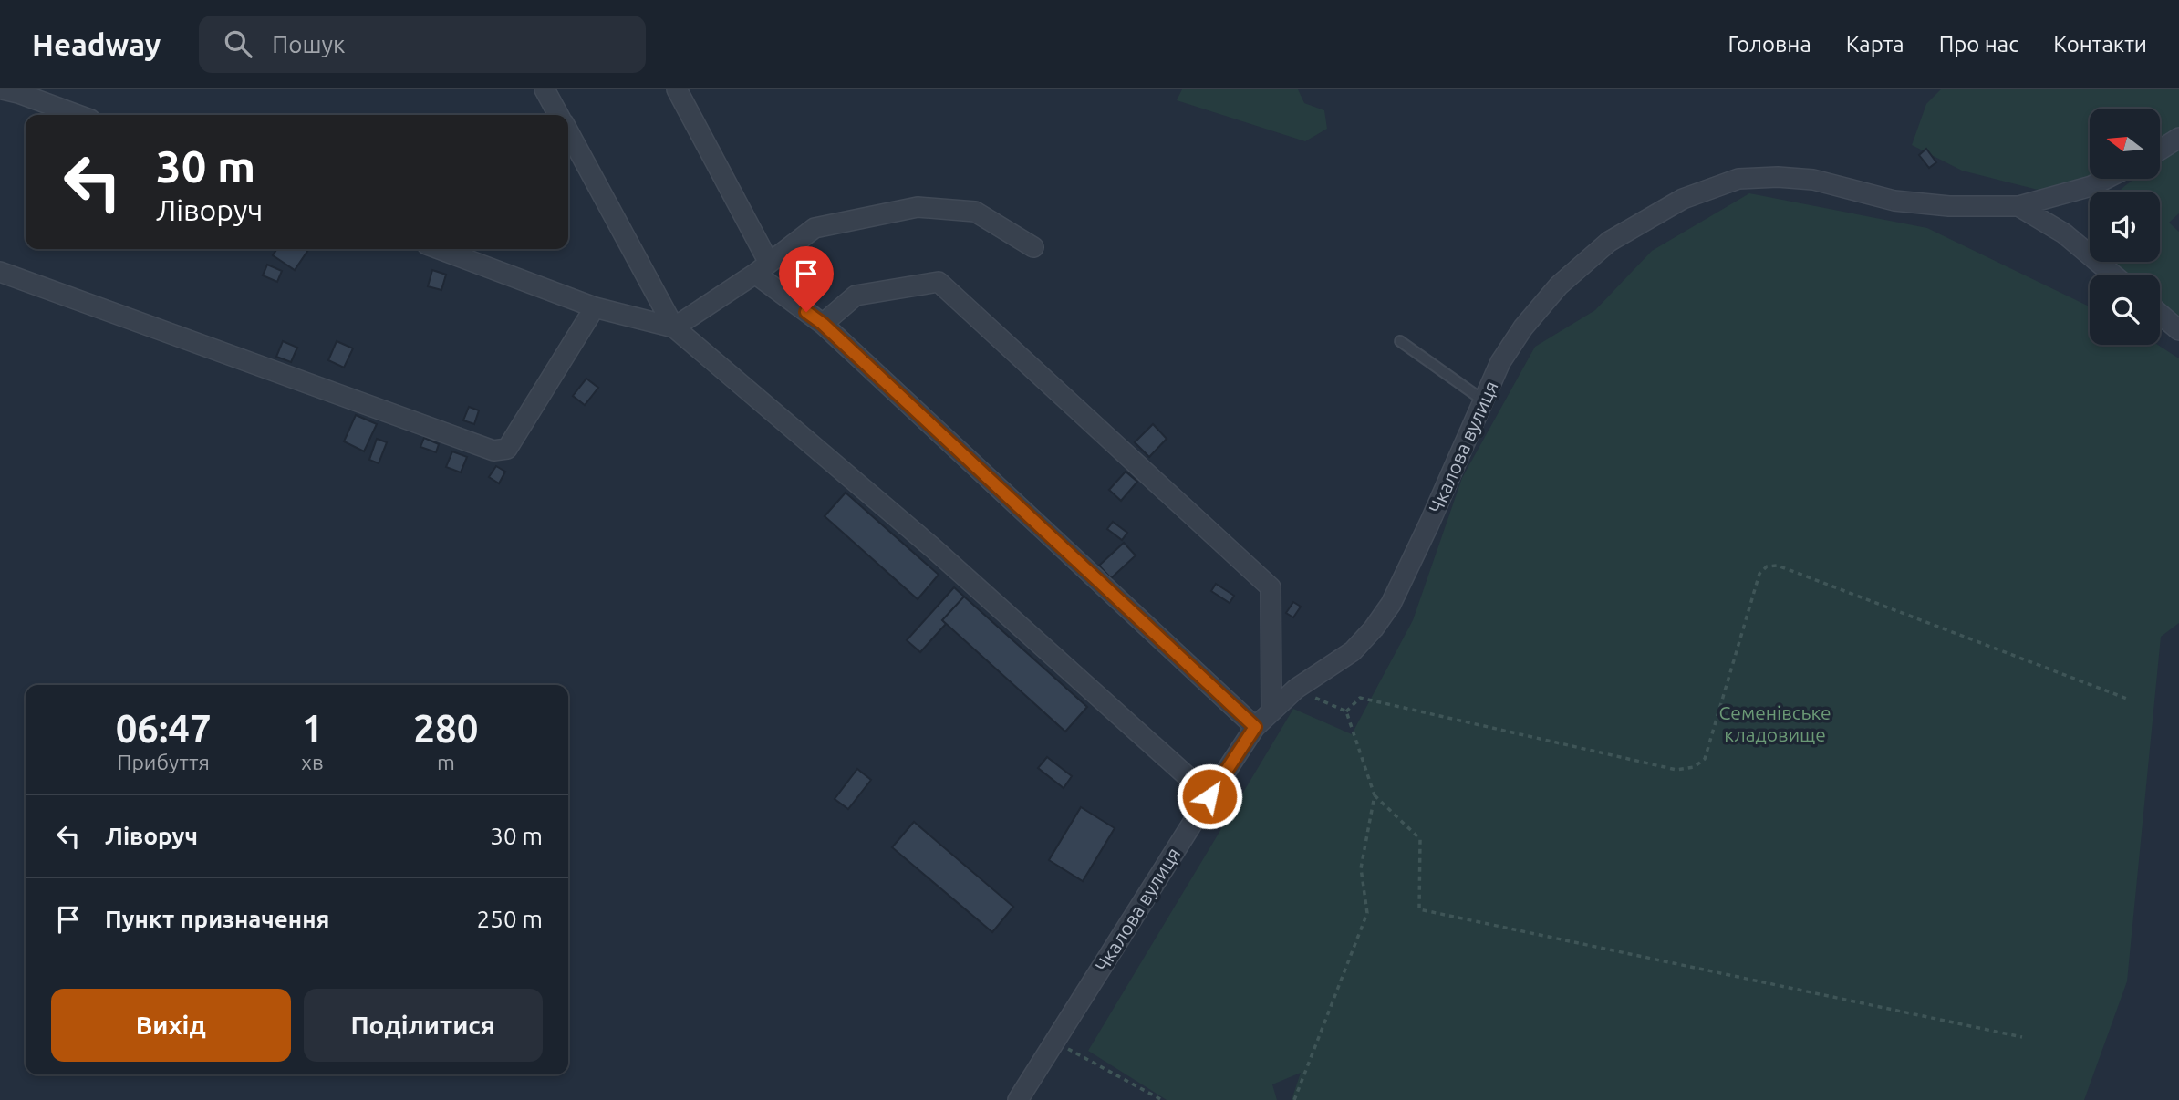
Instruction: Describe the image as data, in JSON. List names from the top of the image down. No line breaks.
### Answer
{"streets":{"street":["Чкалова вулиця"]},"parks":["Семенівське кладовище"],"north":"left","page":{"header":"Headway","search":"Пошук","nav":["Головна","Карта","Про нас","Контакти"],"turn":["30 m","Ліворуч"],"eta":["06:47","Прибуття","1","хв","280","m"],"list":[{"name":"Ліворуч","value":"30 m"},{"name":"Пункт призначення","value":"250 m"}],"buttons":["Вихід","Поділитися"]}}
